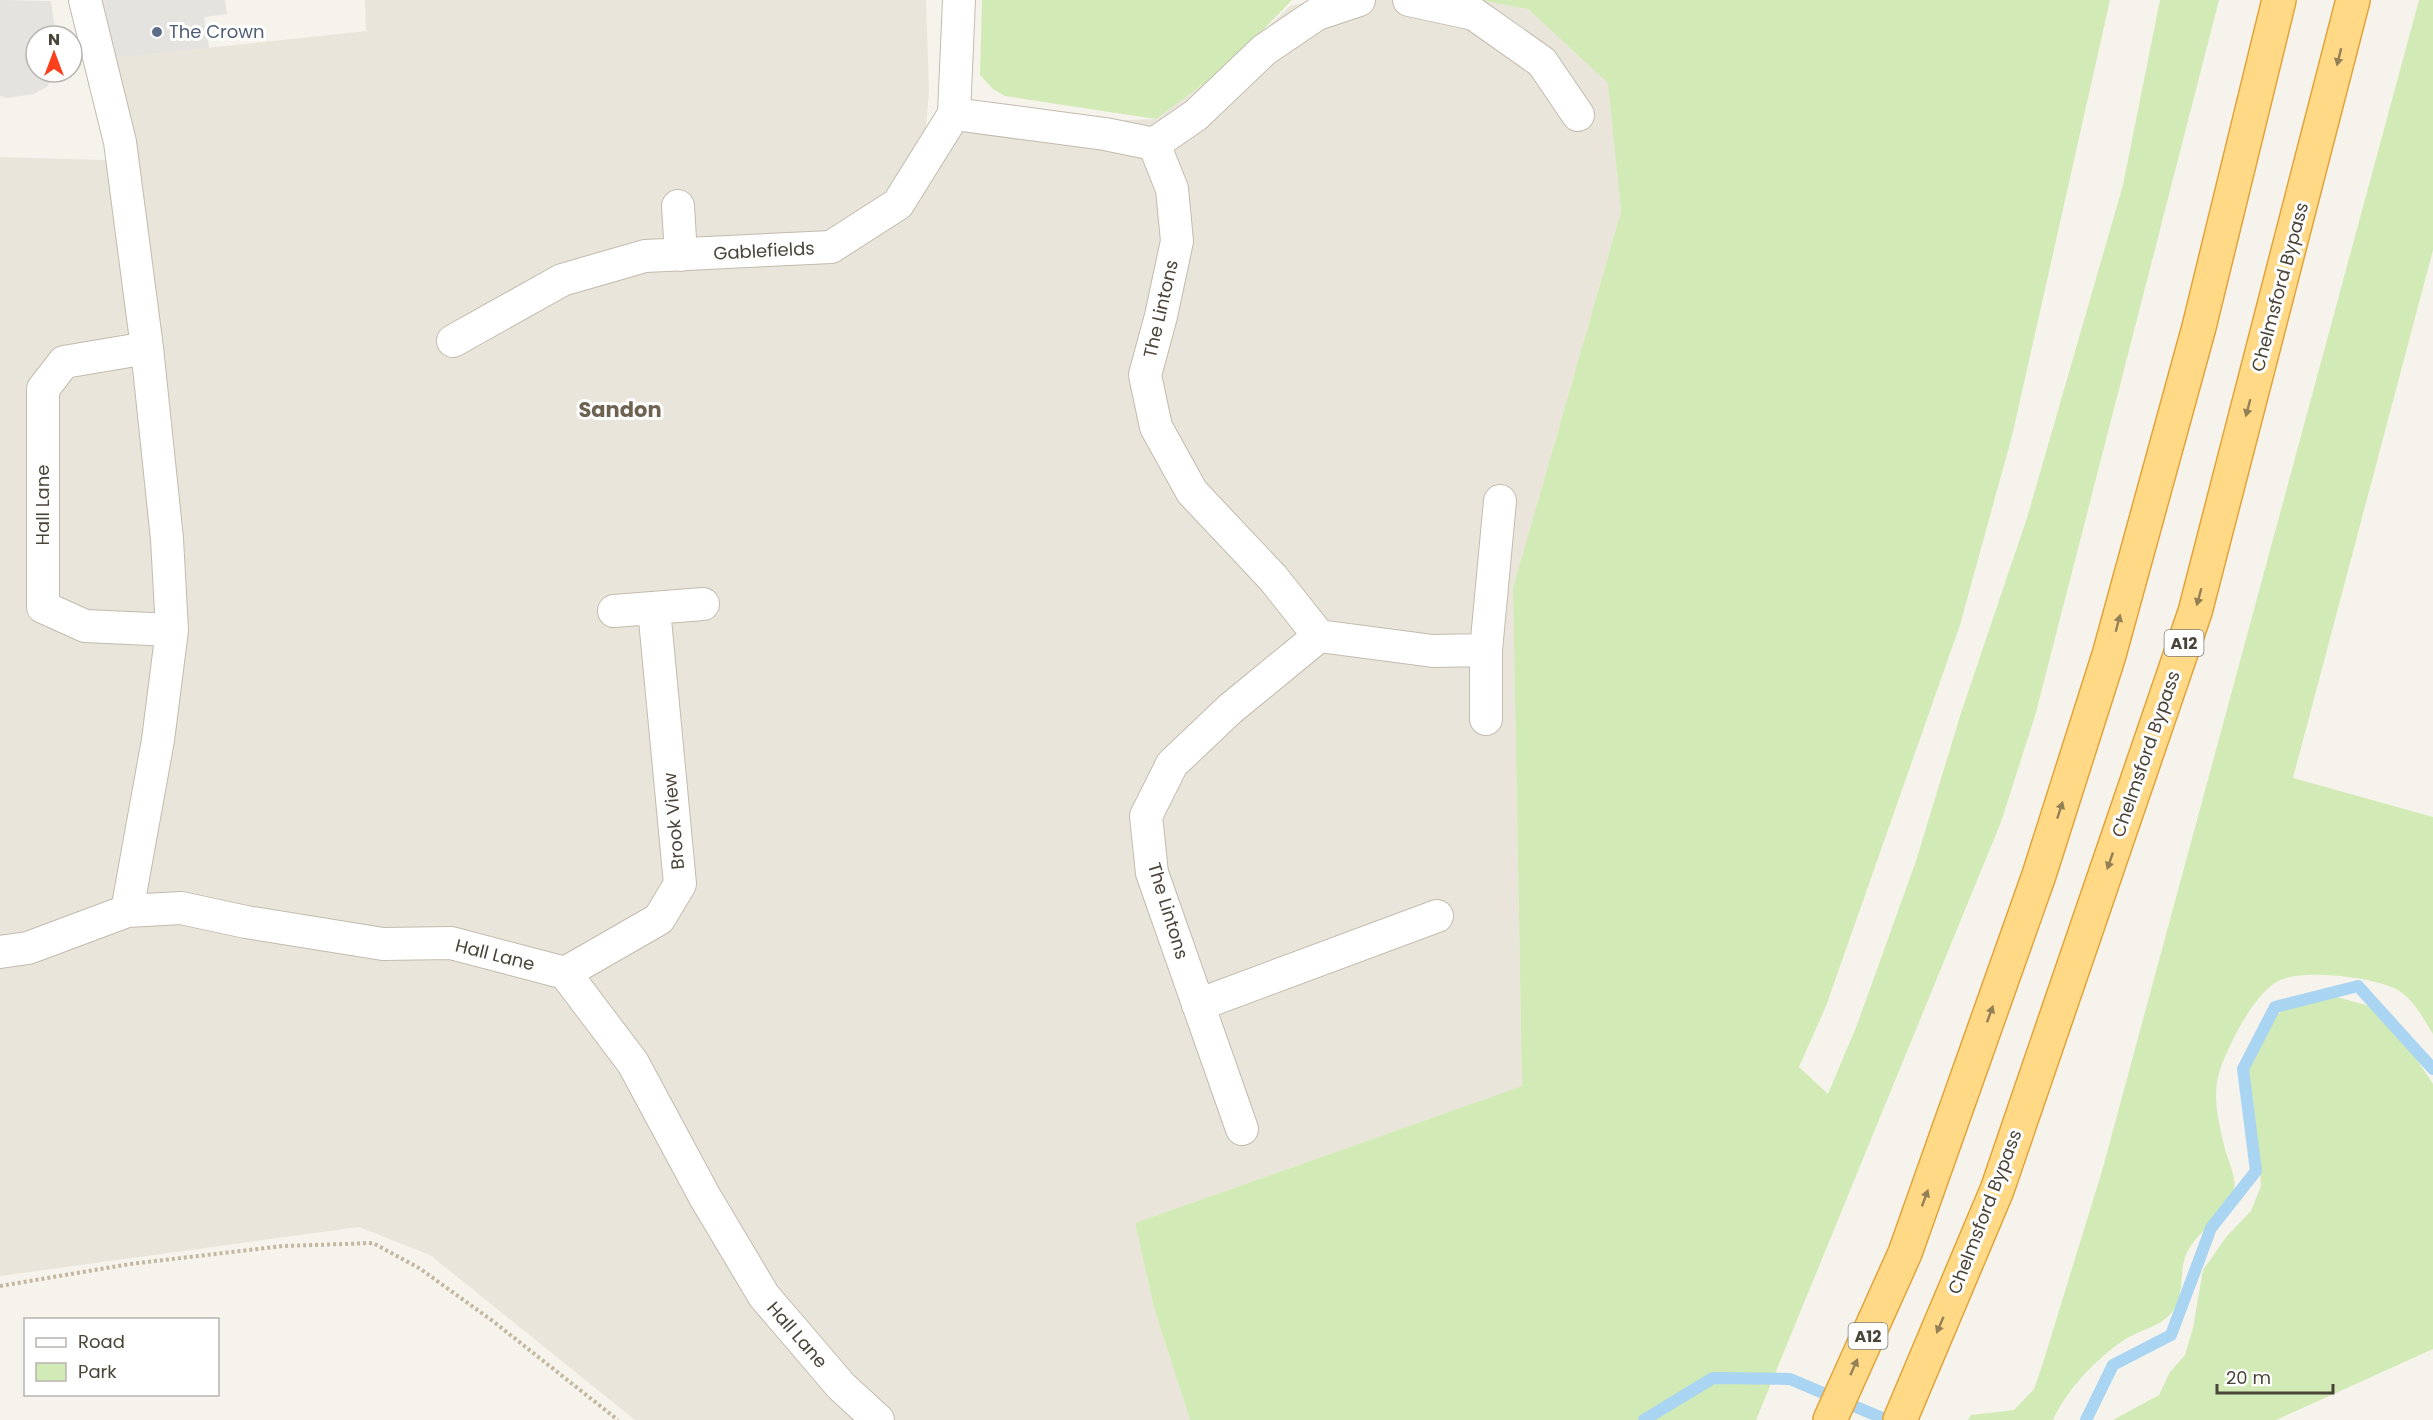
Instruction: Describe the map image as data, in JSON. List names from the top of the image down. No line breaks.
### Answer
{"streets":{"highway":["Chelmsford Bypass","A12"],"street":["Gablefields","The Lintons","Hall Lane","Brook View"]},"crossings":[["Hall Lane","Brook View"]],"districts":["Sandon"],"places":["The Crown"],"legend":["Road","Park"],"scale_bar":"20 m","north":"top"}
